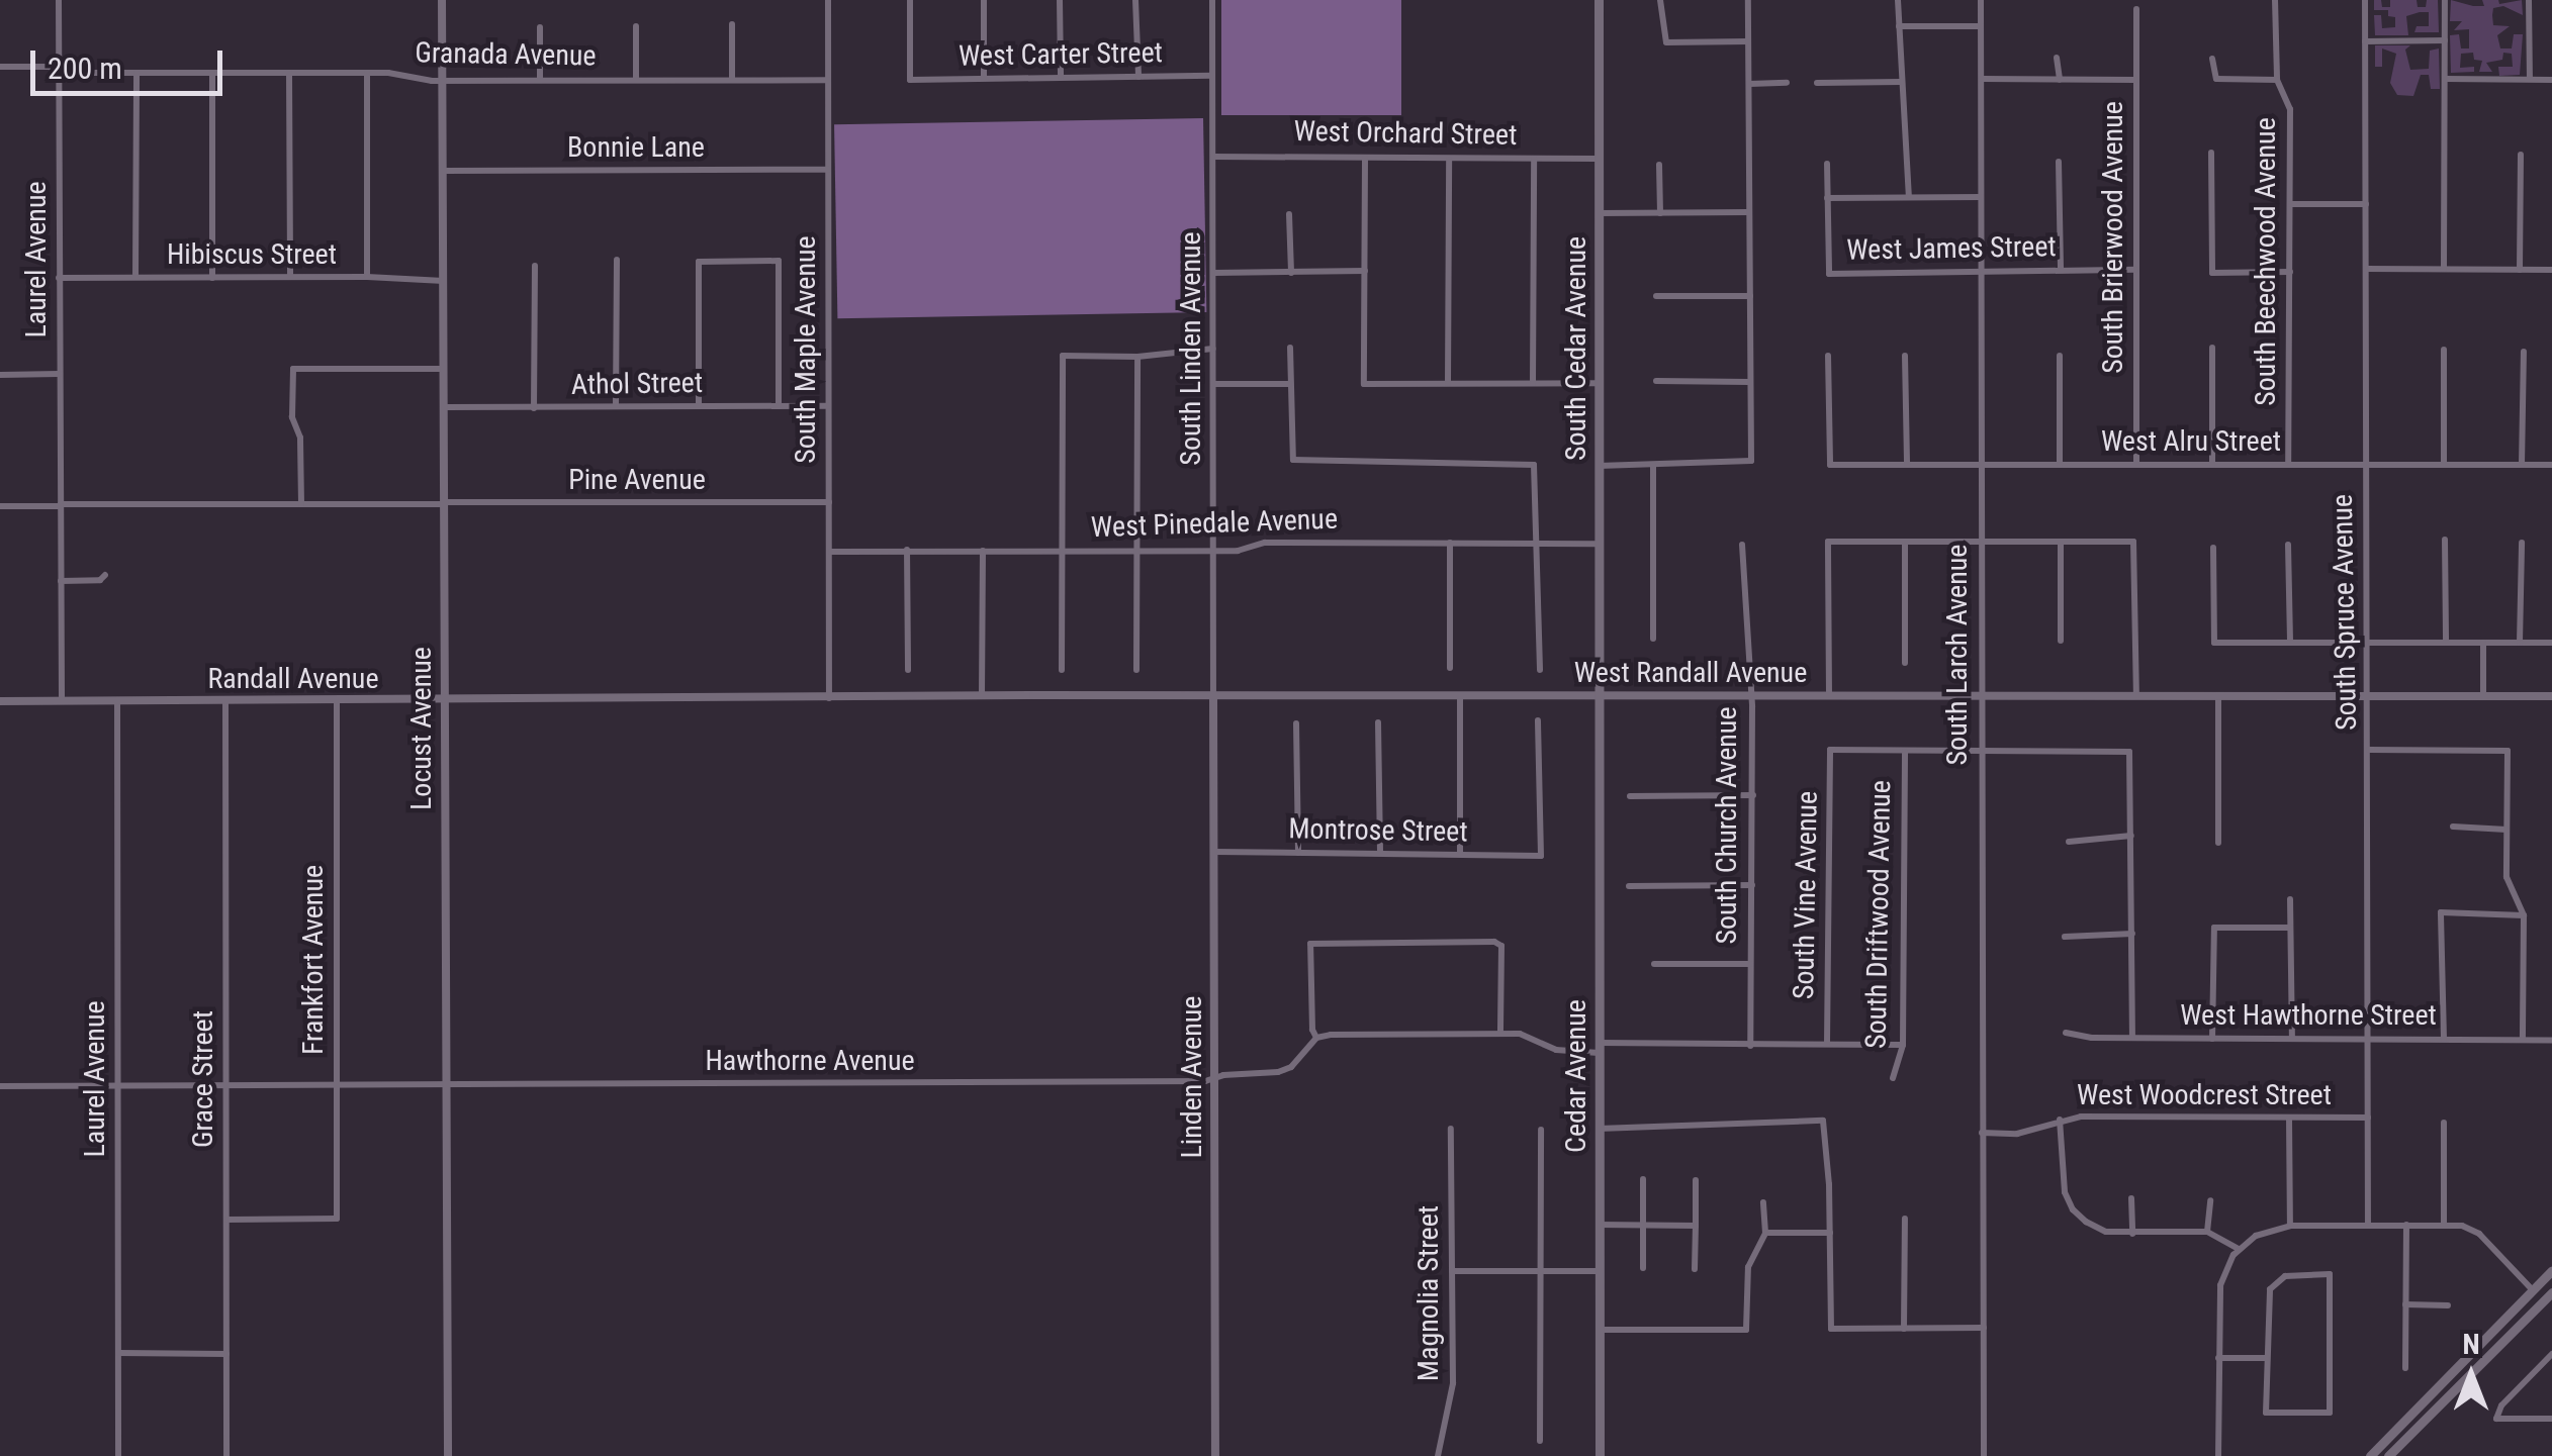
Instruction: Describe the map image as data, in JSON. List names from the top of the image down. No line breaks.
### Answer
{"streets":{"main road":["South Cedar Avenue","Cedar Avenue"],"street":["Granada Avenue","West Carter Street","West Orchard Street","Bonnie Lane","South Brierwood Avenue","West James Street","Hibiscus Street","Laurel Avenue","South Beechwood Avenue","South Linden Avenue","South Maple Avenue","Athol Street","West Alru Street","Pine Avenue","West Pinedale Avenue","South Spruce Avenue","South Larch Avenue","West Randall Avenue","Randall Avenue","Locust Avenue","South Church Avenue","Montrose Street","South Vine Avenue","South Driftwood Avenue","Frankfort Avenue","West Hawthorne Street","Hawthorne Avenue","Linden Avenue","Grace Street","West Woodcrest Street","Magnolia Street"]},"crossings":[["Granada Avenue","Laurel Avenue"],["Granada Avenue","South Maple Avenue"],["Granada Avenue","Locust Avenue"],["West Carter Street","South Linden Avenue"],["West Orchard Street","South Linden Avenue"],["West Orchard Street","South Cedar Avenue"],["Bonnie Lane","South Maple Avenue"],["Bonnie Lane","Locust Avenue"],["South Brierwood Avenue","West James Street"],["South Brierwood Avenue","West Alru Street"],["West James Street","South Larch Avenue"],["Hibiscus Street","Laurel Avenue"],["Hibiscus Street","Locust Avenue"],["Laurel Avenue","Pine Avenue"],["Laurel Avenue","Randall Avenue"],["Laurel Avenue","Hawthorne Avenue"],["South Beechwood Avenue","West Alru Street"],["South Linden Avenue","West Pinedale Avenue"],["South Linden Avenue","West Randall Avenue"],["South Linden Avenue","Linden Avenue"],["South Cedar Avenue","West Pinedale Avenue"],["South Cedar Avenue","West Randall Avenue"],["South Cedar Avenue","Cedar Avenue"],["South Maple Avenue","Athol Street"],["South Maple Avenue","Pine Avenue"],["South Maple Avenue","West Pinedale Avenue"],["South Maple Avenue","West Randall Avenue"],["South Maple Avenue","Randall Avenue"],["Athol Street","Locust Avenue"],["West Alru Street","South Spruce Avenue"],["West Alru Street","South Larch Avenue"],["Pine Avenue","Locust Avenue"],["South Spruce Avenue","West Randall Avenue"],["South Spruce Avenue","West Hawthorne Street"],["South Spruce Avenue","West Woodcrest Street"],["South Larch Avenue","West Randall Avenue"],["South Larch Avenue","West Woodcrest Street"],["West Randall Avenue","Randall Avenue"],["West Randall Avenue","South Church Avenue"],["West Randall Avenue","Cedar Avenue"],["West Randall Avenue","Linden Avenue"],["Randall Avenue","Locust Avenue"],["Randall Avenue","Frankfort Avenue"],["Randall Avenue","Grace Street"],["Locust Avenue","Hawthorne Avenue"],["Montrose Street","Linden Avenue"],["South Vine Avenue","South Driftwood Avenue"],["Frankfort Avenue","Hawthorne Avenue"],["Frankfort Avenue","Grace Street"],["Hawthorne Avenue","Linden Avenue"],["Hawthorne Avenue","Grace Street"]],"scale_bar":"200 m","north":"top"}
